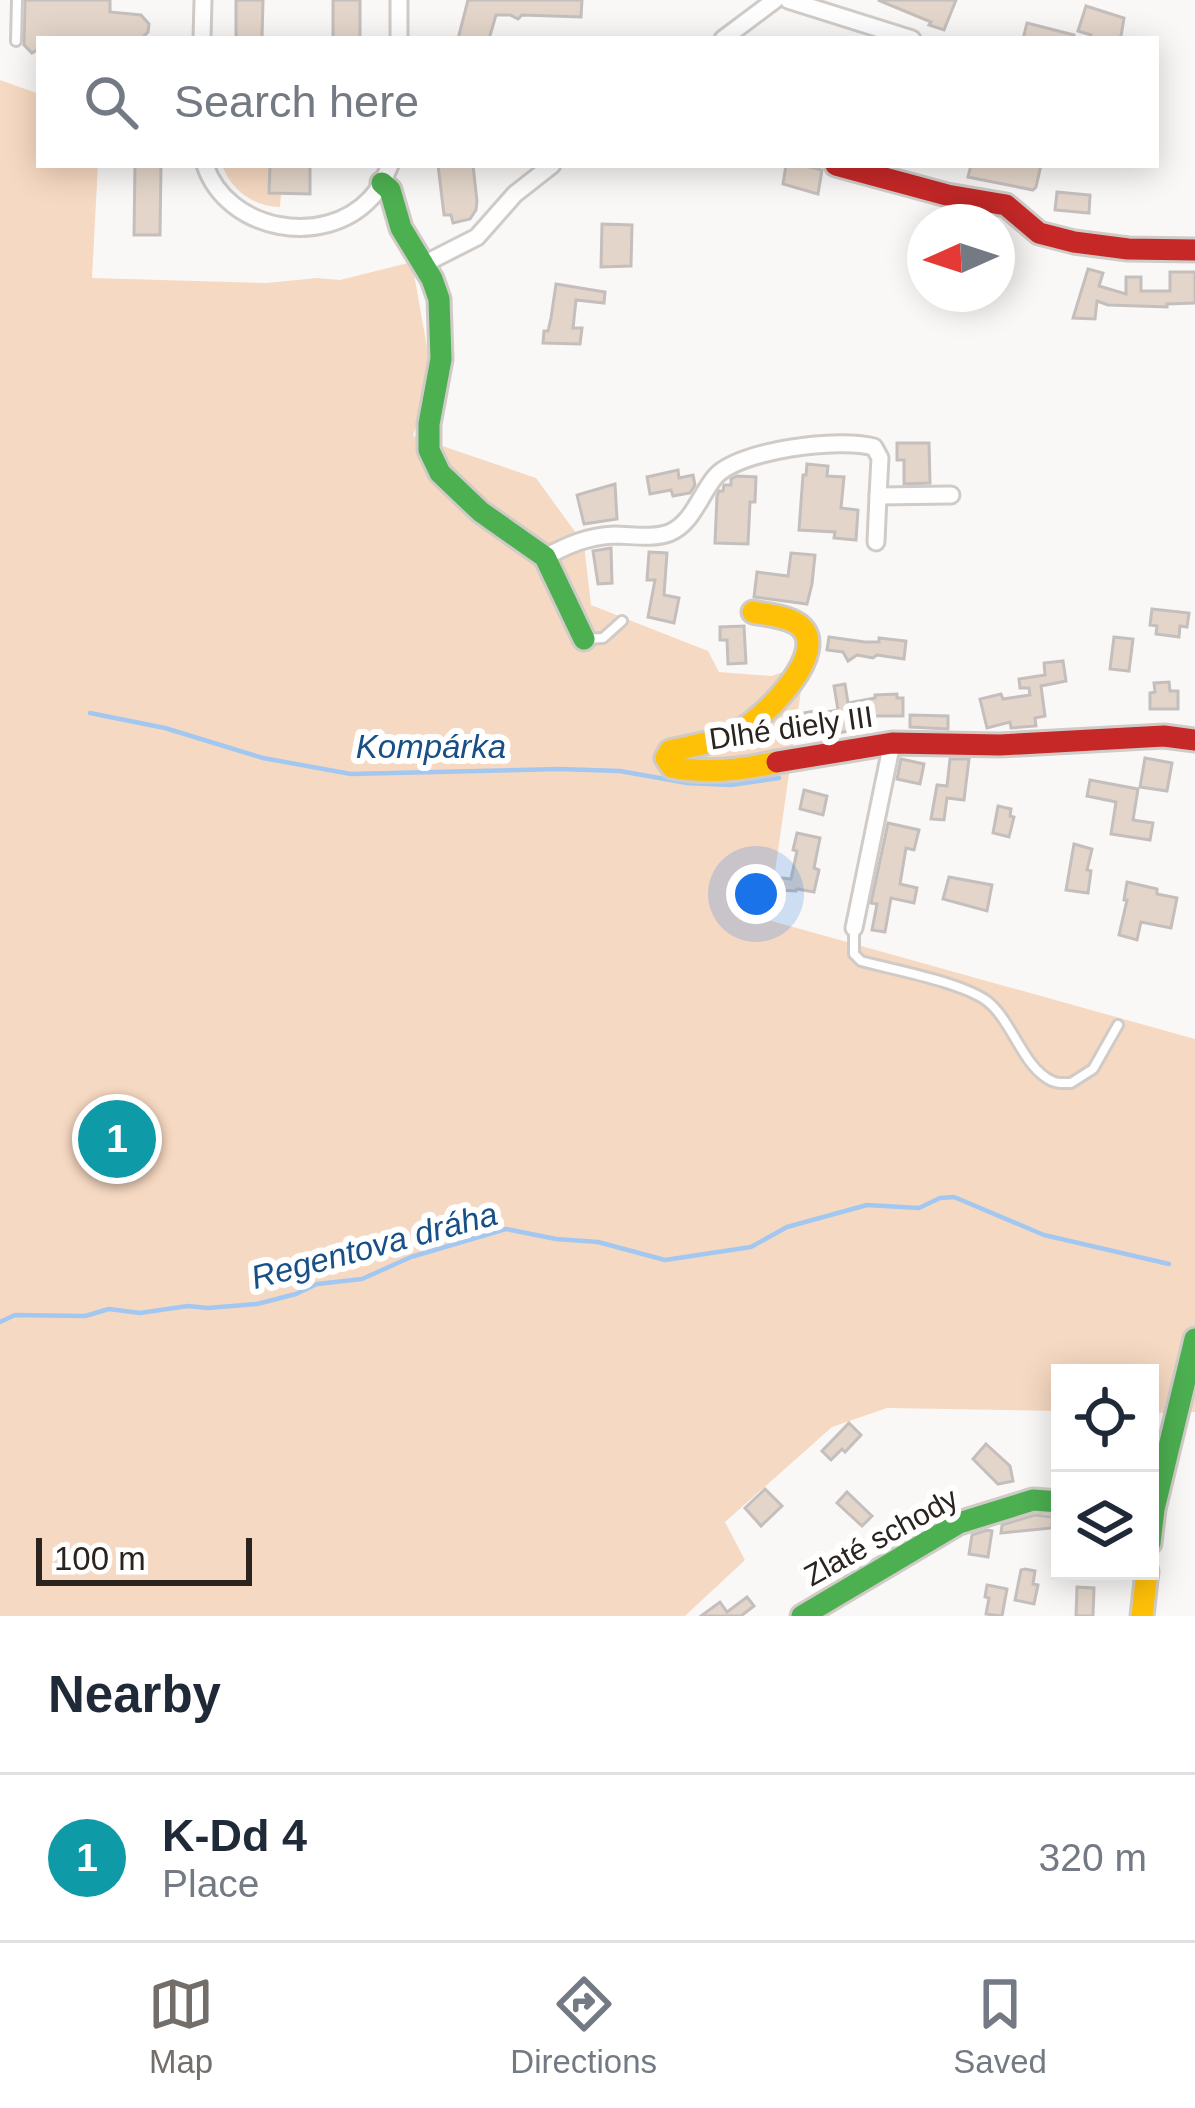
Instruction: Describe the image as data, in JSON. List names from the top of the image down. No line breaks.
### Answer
{"streets":{"street":["Dlhé diely III","Zlaté schody"]},"water":["Kompárka","Regentova dráha"],"scale_bar":"100 m","north":"left","page":{"search":"Search here","pins":"1","scale":"100 m","heading":"Nearby","list":[{"mark":"1","name":"K-Dd 4","note":"Place","value":"320 m"}],"nav":["Map","Directions","Saved"]}}
